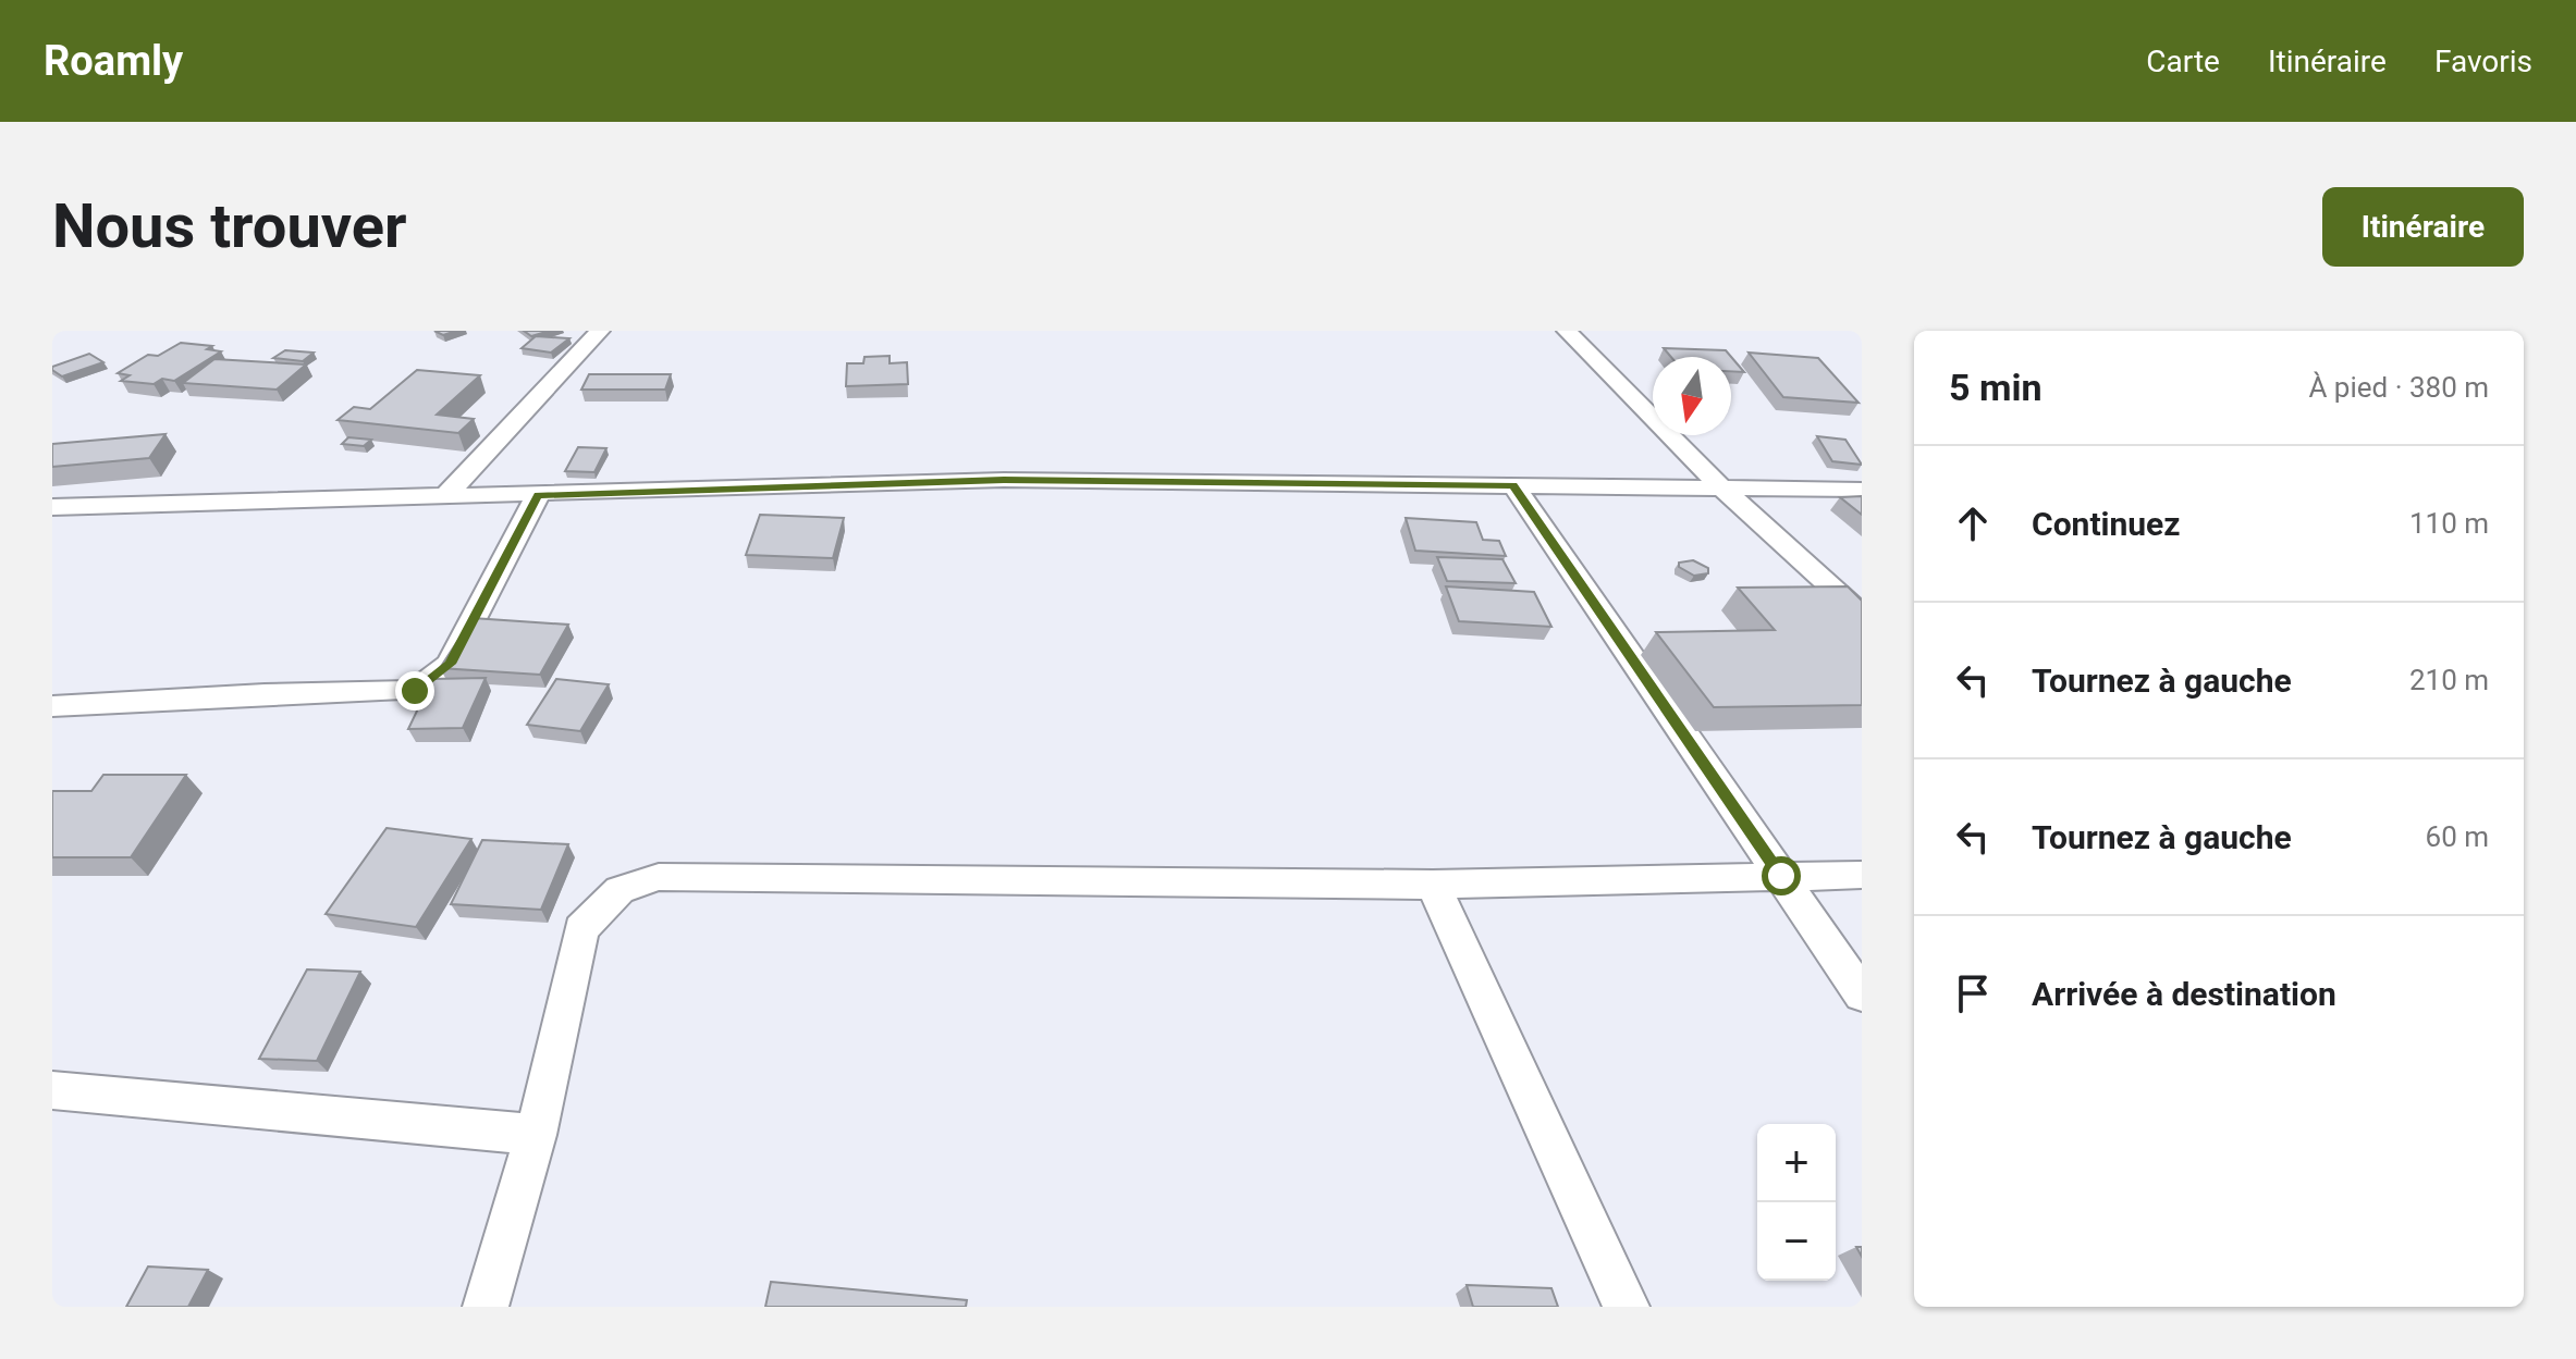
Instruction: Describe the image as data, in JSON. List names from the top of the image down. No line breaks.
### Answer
{"north":"bottom","page":{"header":"Roamly","nav":["Carte","Itinéraire","Favoris"],"buttons":"Itinéraire","title":"Nous trouver","heading":["5 min","À pied · 380 m"],"list":[["Continuez","110 m"],["Tournez à gauche","210 m"],["Tournez à gauche","60 m"],"Arrivée à destination"],"map_buttons":["+","−"]}}
